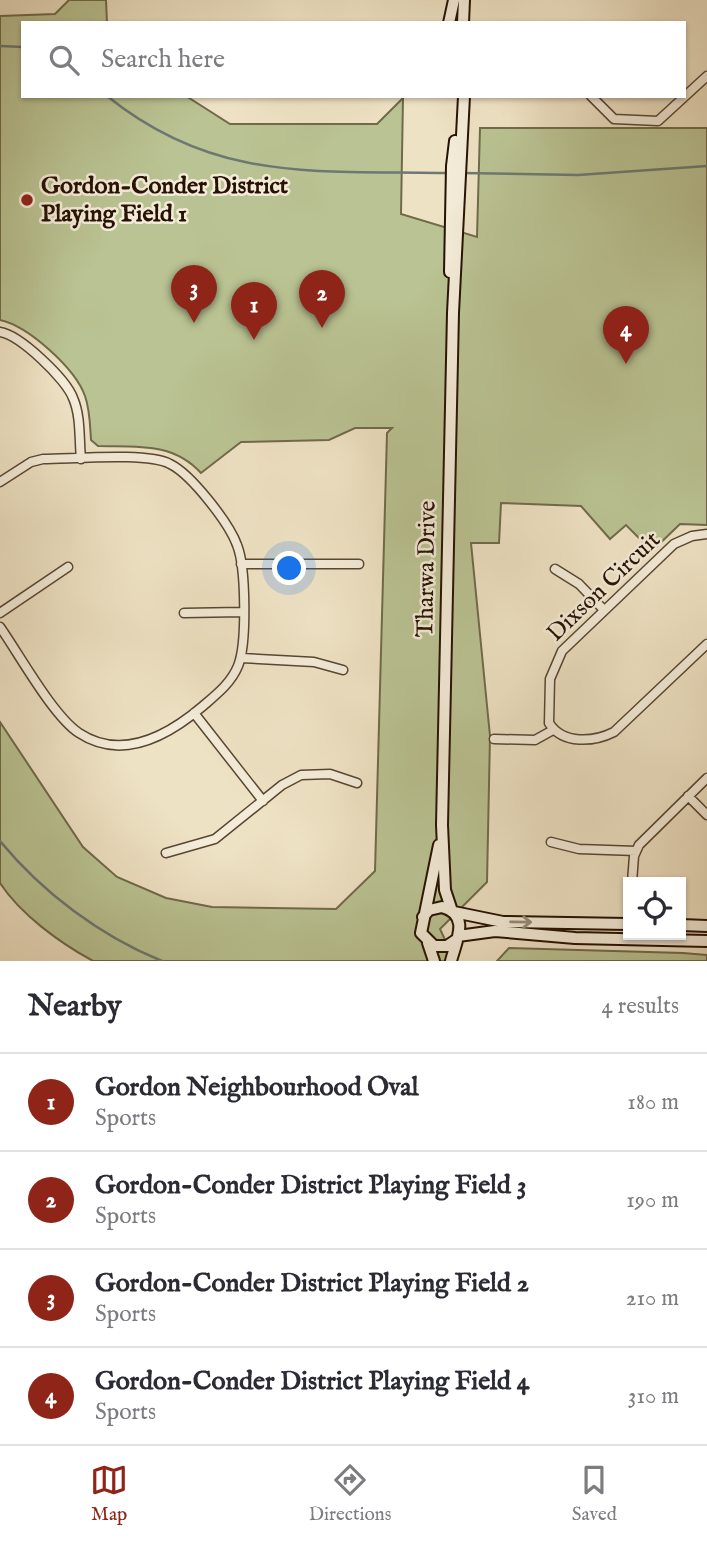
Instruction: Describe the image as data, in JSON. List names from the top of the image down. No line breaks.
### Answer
{"streets":{"main road":["Tharwa Drive"],"street":["Dixson Circuit"]},"places":["Gordon-Conder District Playing Field 1"],"page":{"search":"Search here","pins":["3","2","1","4"],"heading":["Nearby","4 results"],"list":[{"mark":"1","name":"Gordon Neighbourhood Oval","note":"Sports","value":"180 m"},{"mark":"2","name":"Gordon-Conder District Playing Field 3","note":"Sports","value":"190 m"},{"mark":"3","name":"Gordon-Conder District Playing Field 2","note":"Sports","value":"210 m"},{"mark":"4","name":"Gordon-Conder District Playing Field 4","note":"Sports","value":"310 m"}],"nav":["Map","Directions","Saved"]}}
